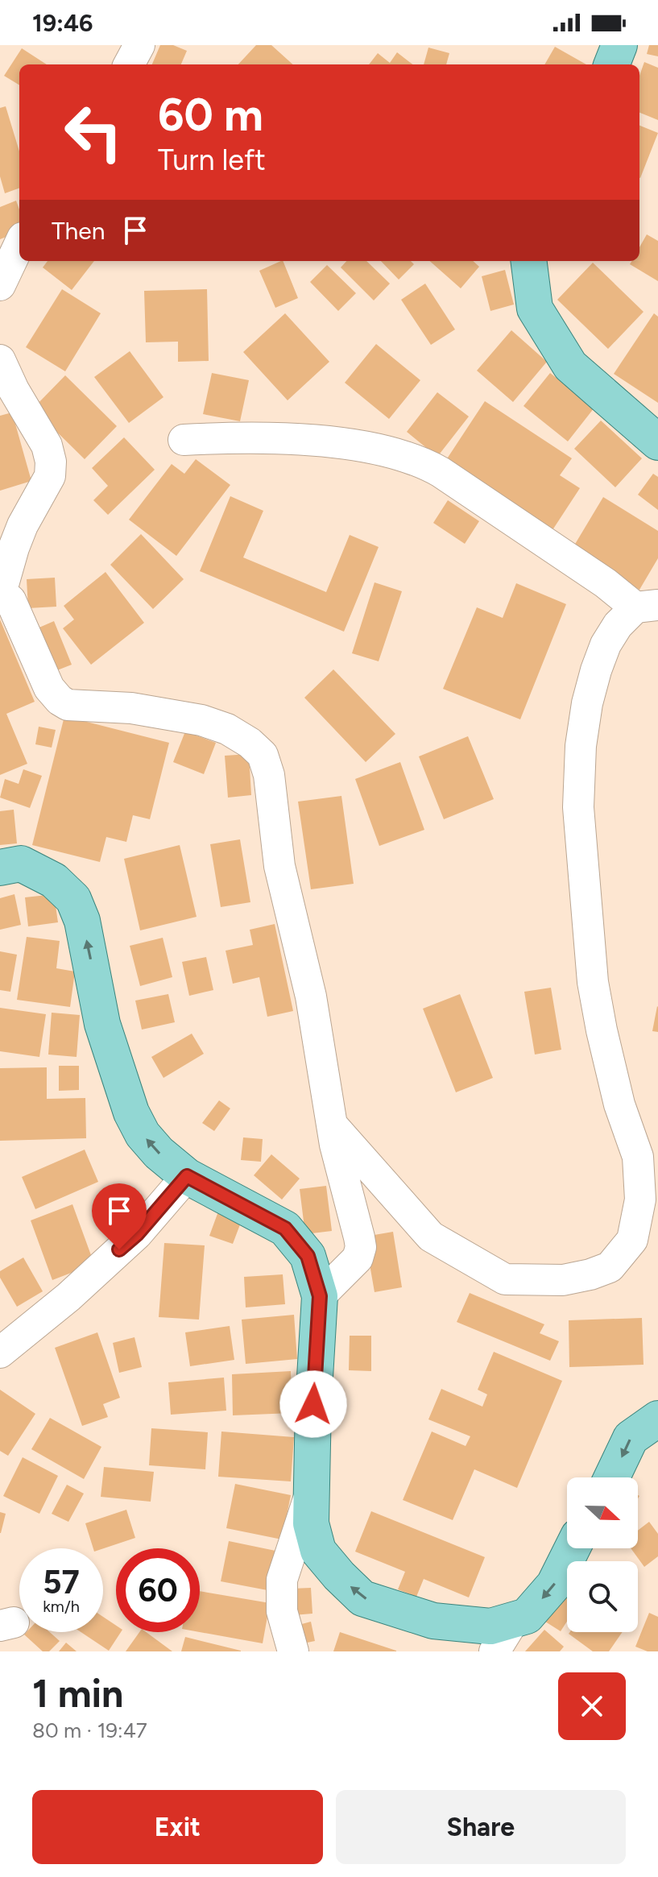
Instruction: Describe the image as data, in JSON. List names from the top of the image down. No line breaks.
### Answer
{"north":"right","page":{"status":"19:46","turn":["60 m","Turn left"],"then":"Then","speed":"57 km/h","limit":"60","heading":["1 min","80 m · 19:47"],"buttons":["Exit","Share"]}}
